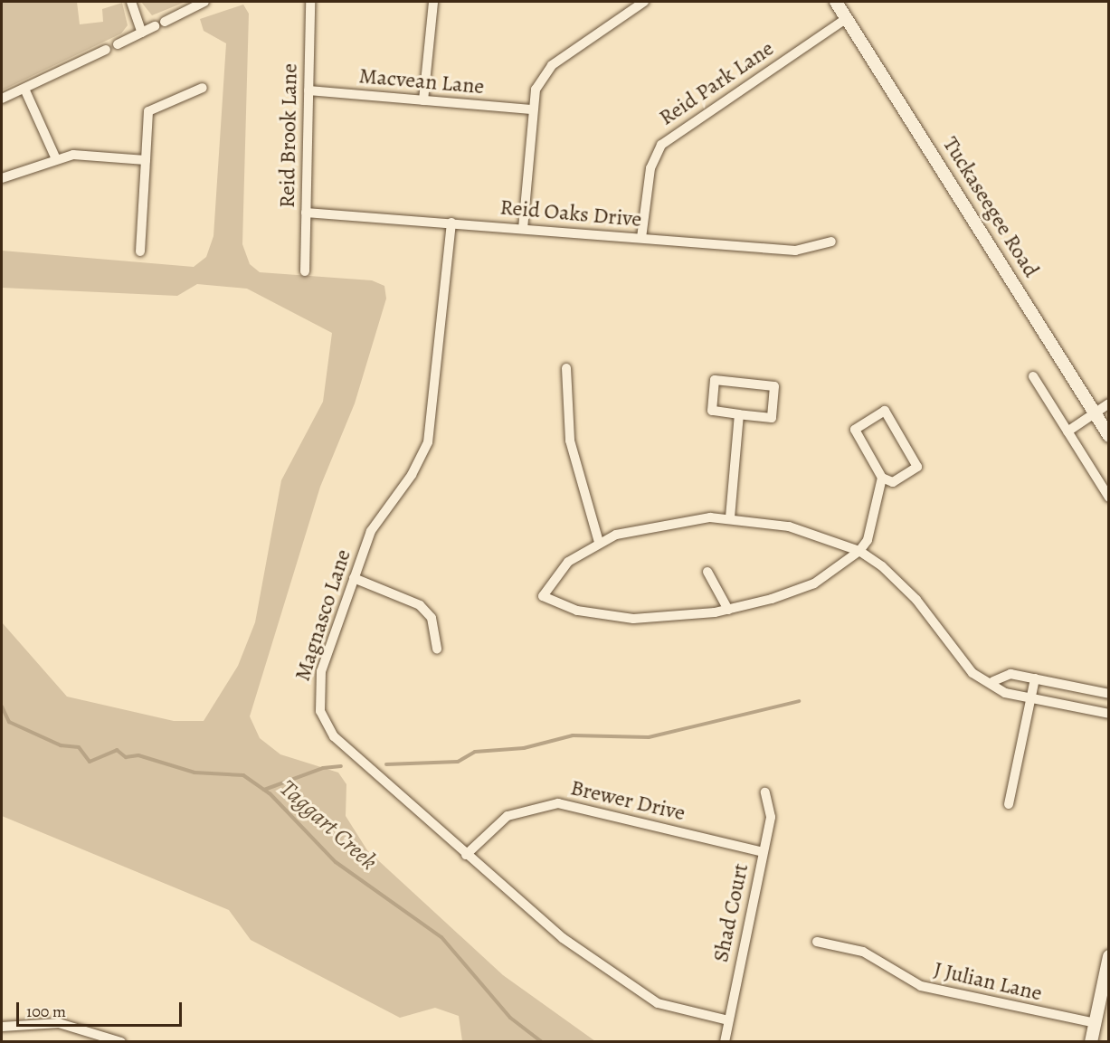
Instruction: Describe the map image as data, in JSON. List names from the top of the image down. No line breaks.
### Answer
{"streets":{"street":["Macvean Lane","Reid Park Lane","Reid Brook Lane","Tuckaseegee Road","Reid Oaks Drive","Magnasco Lane","Brewer Drive","Shad Court","J Julian Lane"]},"crossings":[["Macvean Lane","Reid Brook Lane"],["Reid Park Lane","Tuckaseegee Road"],["Reid Park Lane","Reid Oaks Drive"],["Reid Brook Lane","Reid Oaks Drive"],["Reid Oaks Drive","Magnasco Lane"],["Magnasco Lane","Brewer Drive"],["Magnasco Lane","Shad Court"],["Brewer Drive","Shad Court"]],"water":["Taggart Creek"],"scale_bar":"100 m"}
